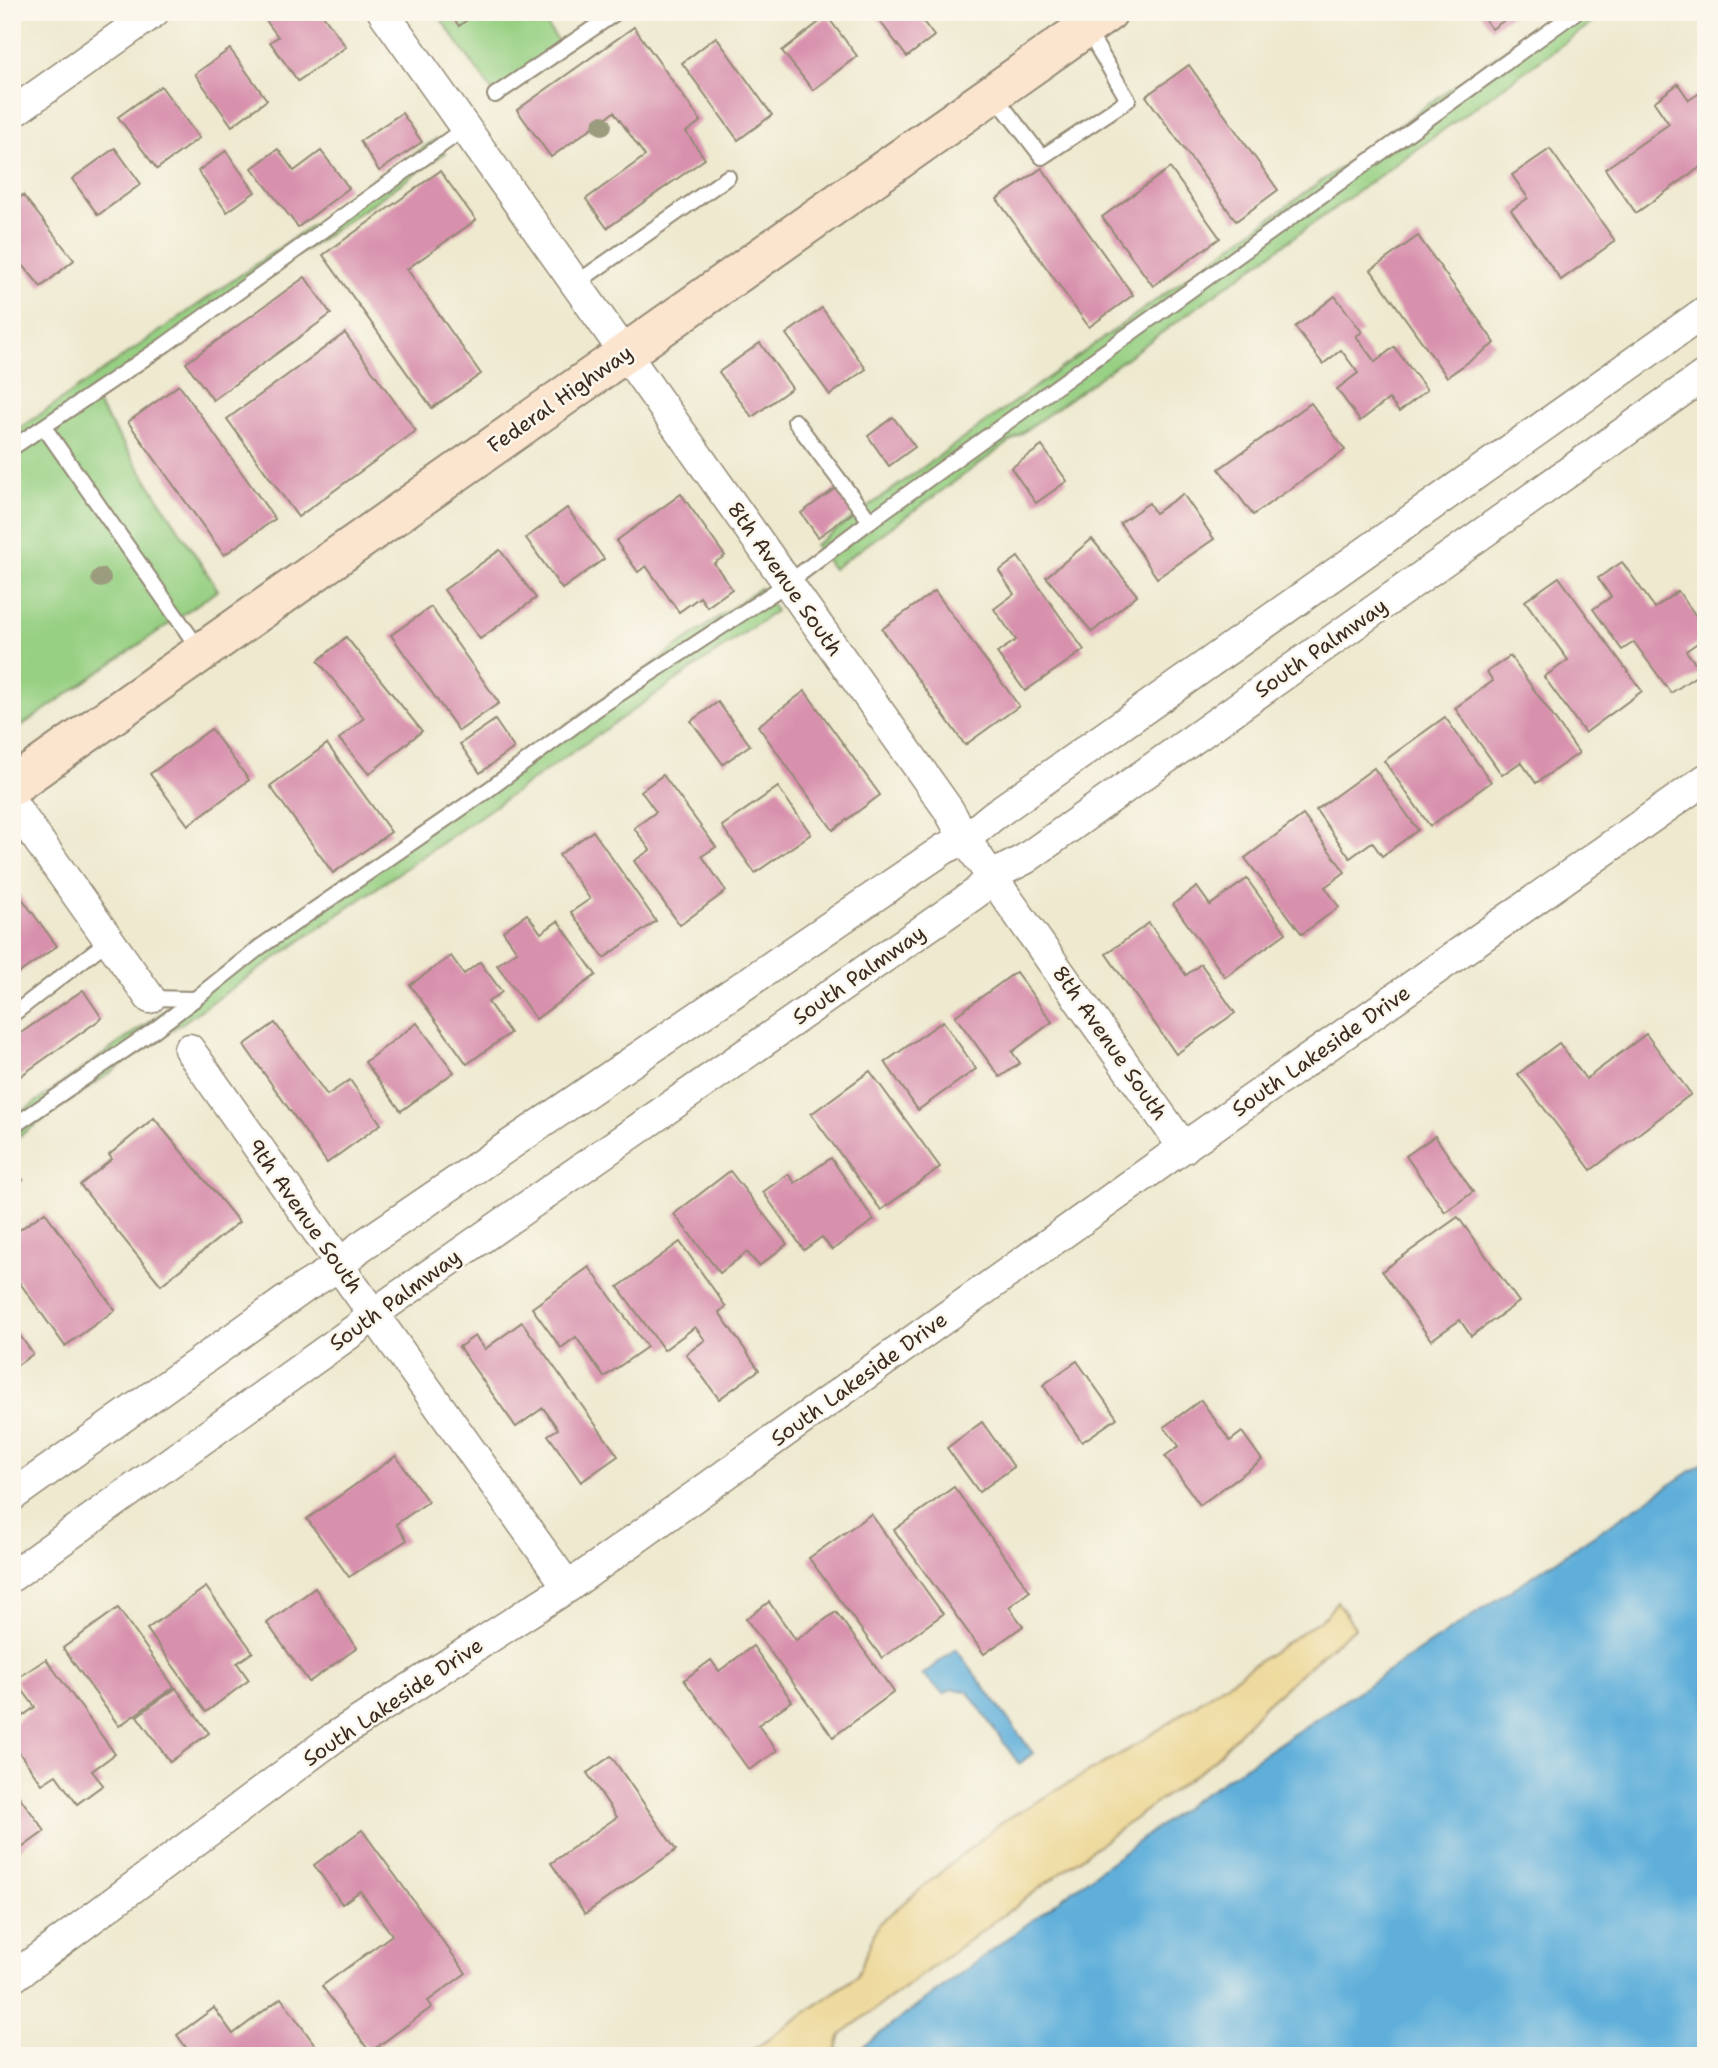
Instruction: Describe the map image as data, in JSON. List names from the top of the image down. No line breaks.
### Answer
{"streets":{"main road":["Federal Highway"],"street":["8th Avenue South","South Palmway","South Lakeside Drive","9th Avenue South"]},"crossings":[["Federal Highway","8th Avenue South"],["8th Avenue South","South Palmway"],["8th Avenue South","South Lakeside Drive"],["South Palmway","9th Avenue South"],["South Lakeside Drive","9th Avenue South"]]}
